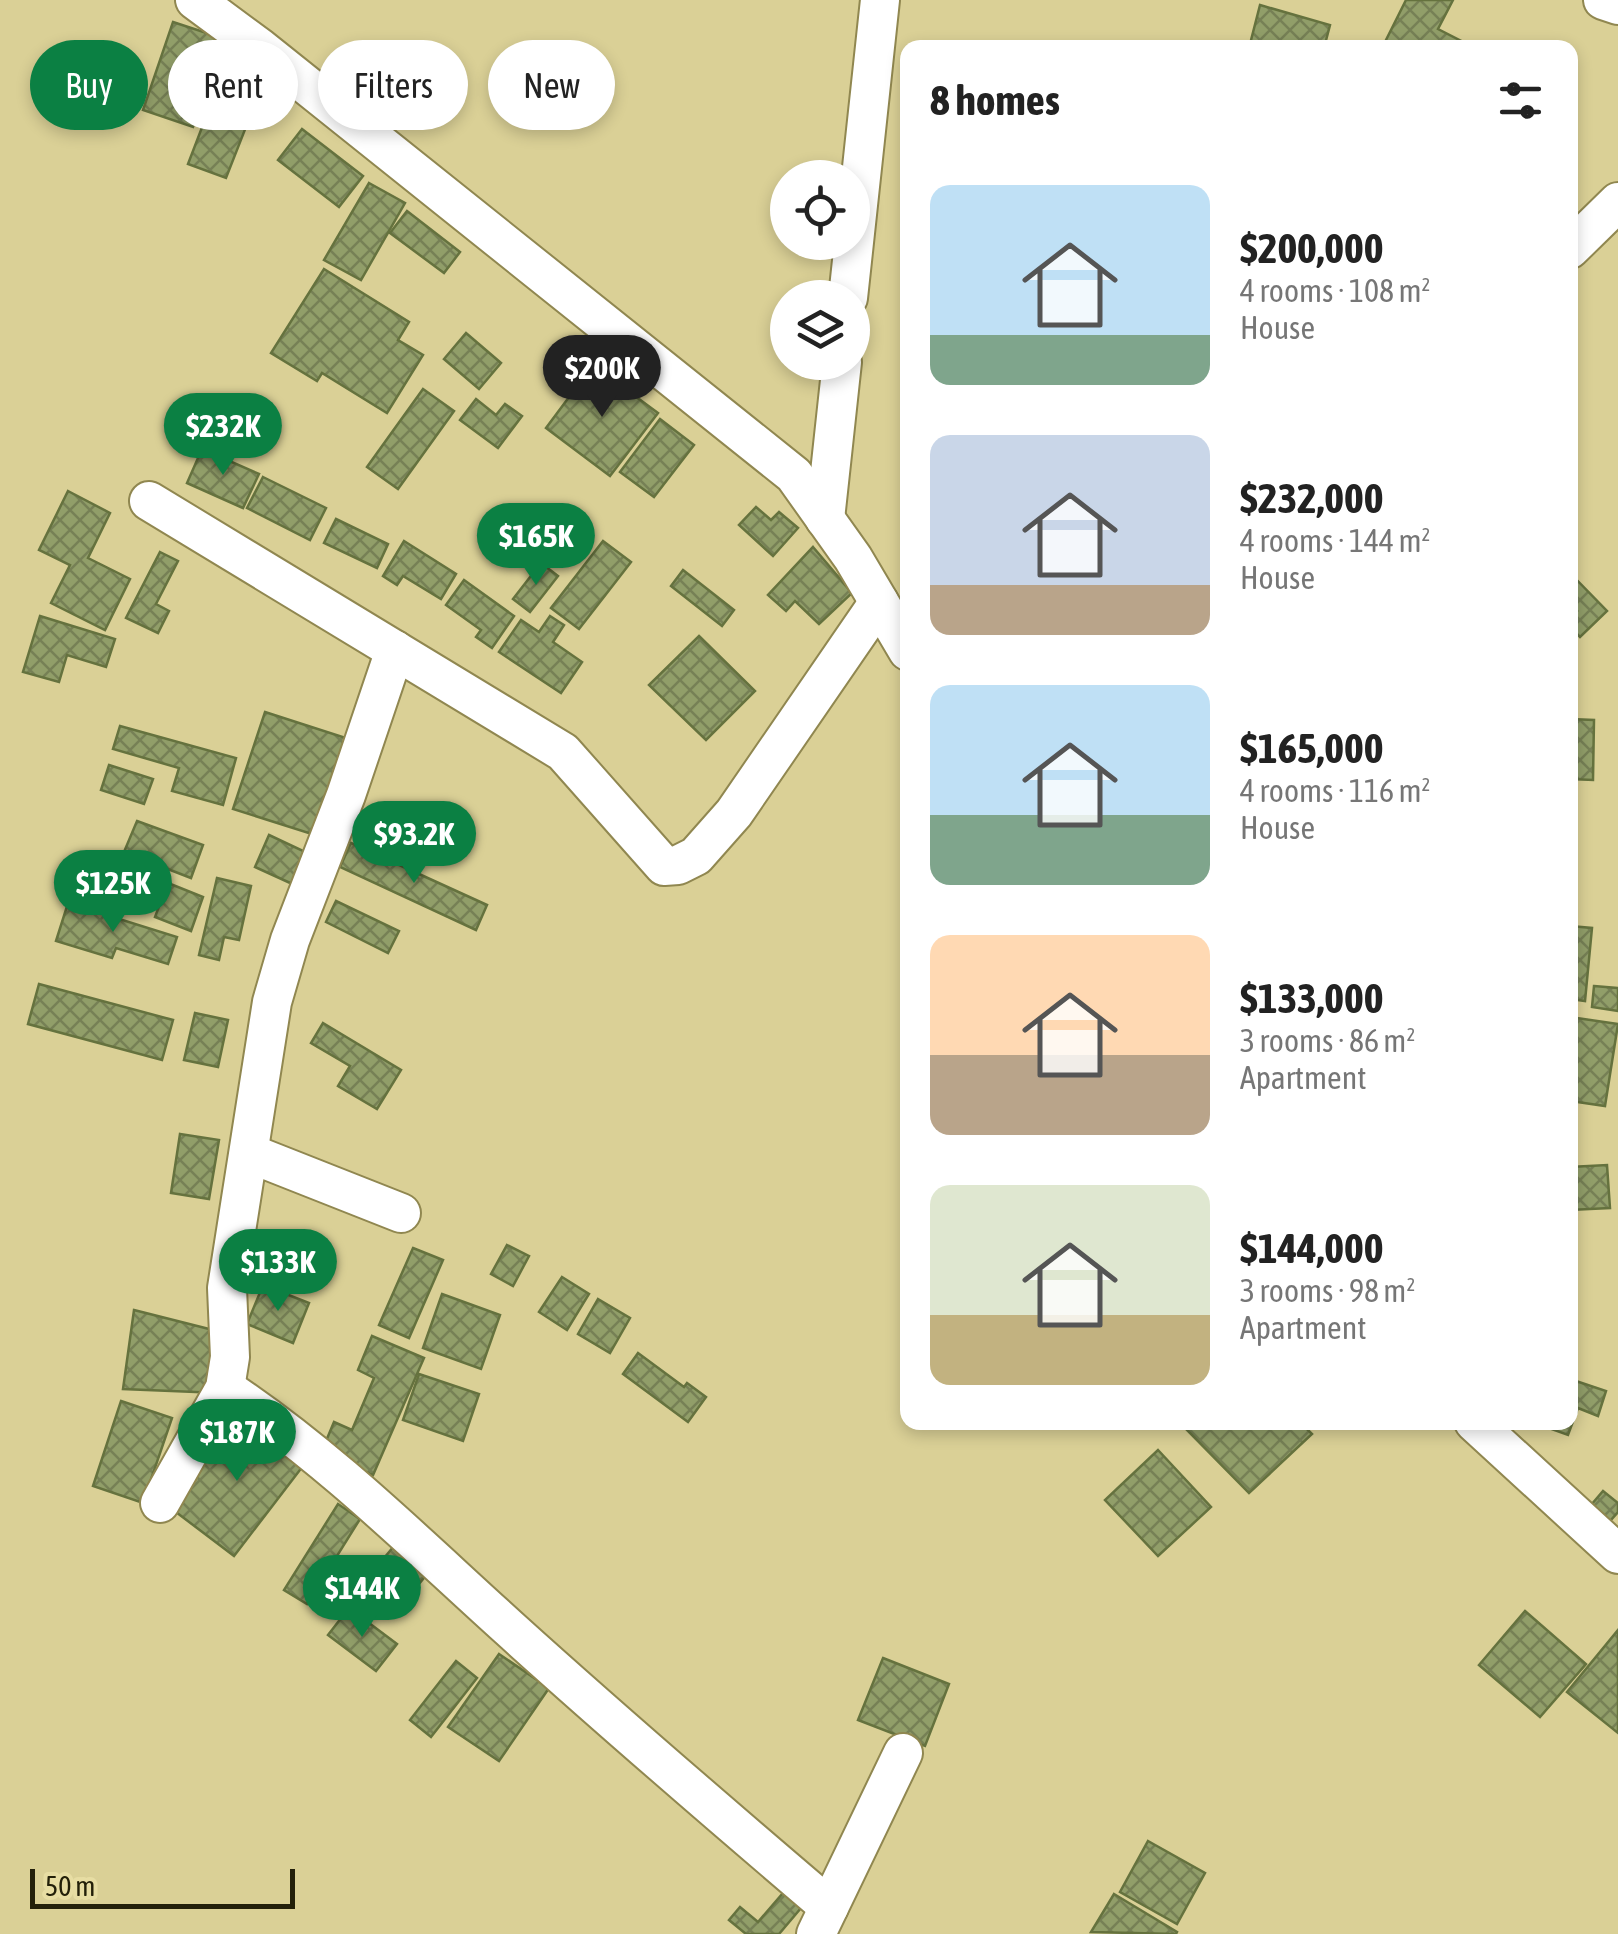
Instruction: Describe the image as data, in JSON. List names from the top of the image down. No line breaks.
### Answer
{"scale_bar":"50 m","page":{"chip":["Buy","Rent","Filters","New"],"heading":"8 homes","list":[{"name":"$200,000","note":"4 rooms · 108 m² · House"},{"name":"$232,000","note":"4 rooms · 144 m² · House"},{"name":"$165,000","note":"4 rooms · 116 m² · House"},{"name":"$133,000","note":"3 rooms · 86 m² · Apartment"},{"name":"$144,000","note":"3 rooms · 98 m² · Apartment"}],"price":["$200K","$232K","$165K","$93.2K","$125K","$133K","$187K","$144K"],"scale":"50 m"}}
